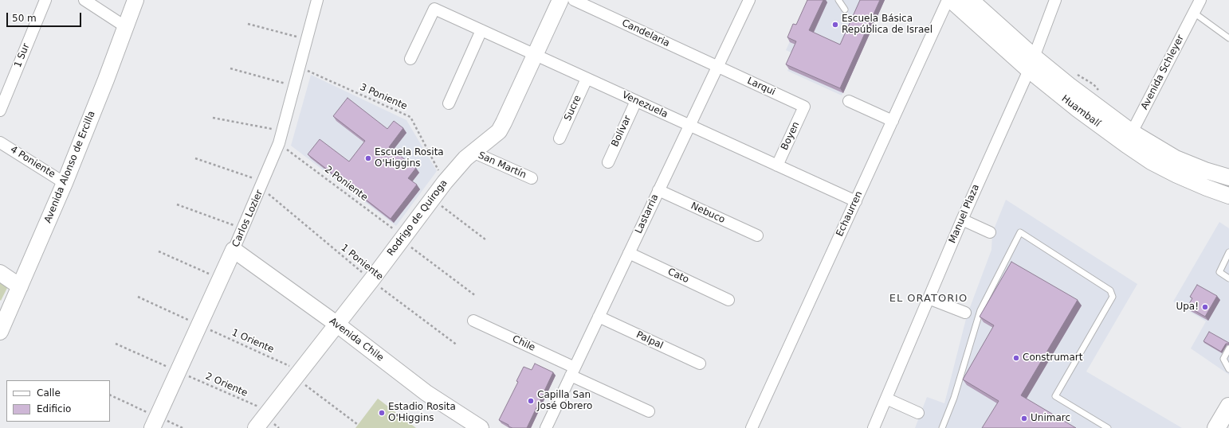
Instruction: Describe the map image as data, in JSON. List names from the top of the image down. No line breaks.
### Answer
{"streets":{"street":["Candelaria","1 Sur","Avenida Schleyer","Larqui","Venezuela","Sucre","Huambalí","Bolívar","Boyen","4 Poniente","San Martín","Avenida Alonso de Ercilla","Nebuco","Lastarria","Echaurren","Manuel Plaza","Rodrigo de Quiroga","Carlos Lozier","Cato","Avenida Chile","Palpal","Chile"],"path":["3 Poniente","2 Poniente","1 Poniente","1 Oriente","2 Oriente"]},"crossings":[["Candelaria","Larqui"],["Candelaria","Lastarria"],["Avenida Schleyer","Huambalí"],["Larqui","Boyen"],["Larqui","Lastarria"],["3 Poniente","Rodrigo de Quiroga"],["3 Poniente","Carlos Lozier"],["Venezuela","Sucre"],["Venezuela","Bolívar"],["Venezuela","Boyen"],["Venezuela","Lastarria"],["Venezuela","Echaurren"],["Venezuela","Rodrigo de Quiroga"],["Huambalí","Manuel Plaza"],["4 Poniente","Avenida Alonso de Ercilla"],["San Martín","Rodrigo de Quiroga"],["2 Poniente","Rodrigo de Quiroga"],["2 Poniente","Carlos Lozier"],["Nebuco","Lastarria"],["Lastarria","Cato"],["Lastarria","Palpal"],["Lastarria","Chile"],["Rodrigo de Quiroga","1 Poniente"],["Rodrigo de Quiroga","Avenida Chile"],["Rodrigo de Quiroga","1 Oriente"],["Rodrigo de Quiroga","2 Oriente"],["Carlos Lozier","1 Poniente"],["Carlos Lozier","Avenida Chile"],["Carlos Lozier","1 Oriente"],["Carlos Lozier","2 Oriente"]],"districts":["EL ORATORIO"],"places":["Escuela Básica República de Israel","Escuela Rosita O'Higgins","Upa!","Construmart","Capilla San José Obrero","Estadio Rosita O'Higgins","Unimarc"],"legend":["Calle","Edificio"],"scale_bar":"50 m"}
